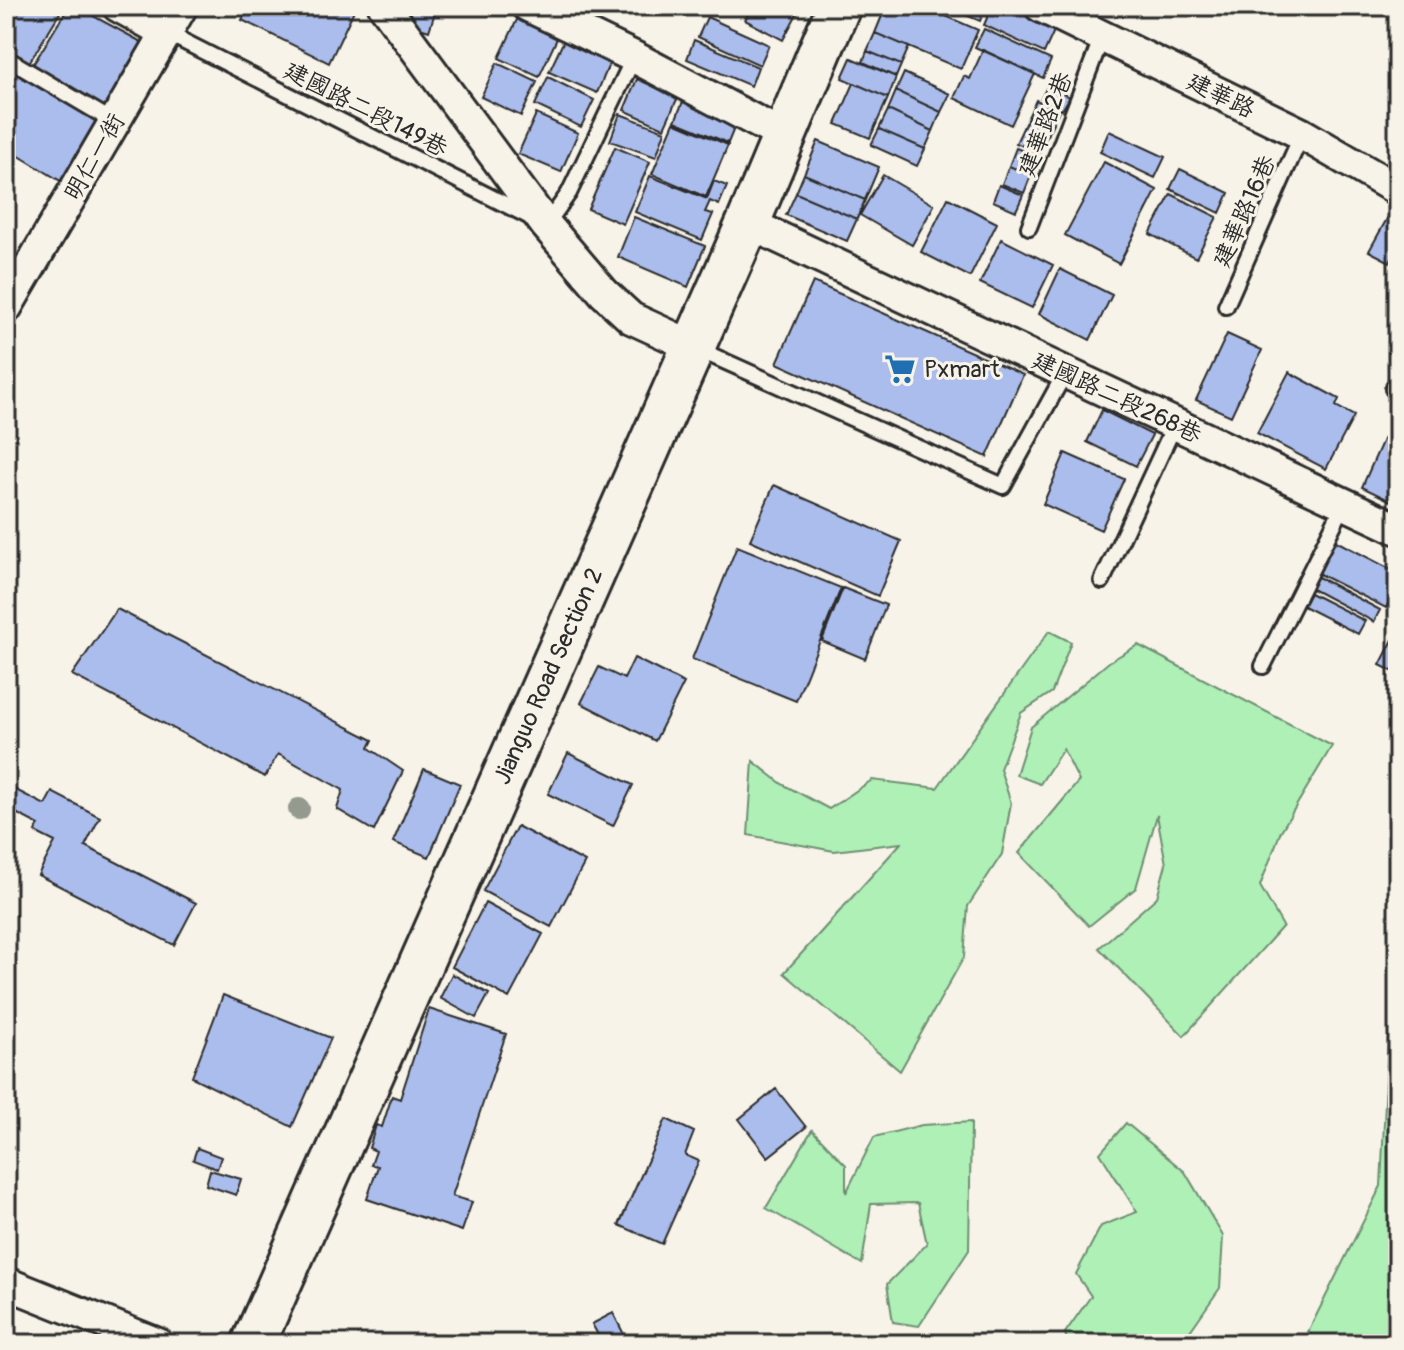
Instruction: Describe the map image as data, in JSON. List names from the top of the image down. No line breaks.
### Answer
{"streets":{"street":["建華路","明仁一街","建國路二段268巷","Jianguo Road Section 2"],"lane":["建國路二段149巷","建華路2巷","建華路16巷"]},"crossings":[["建華路","建華路2巷"],["建華路","建華路16巷"],["建國路二段149巷","明仁一街"],["建國路二段268巷","Jianguo Road Section 2"]],"places":{"supermarket":["Pxmart"]}}
